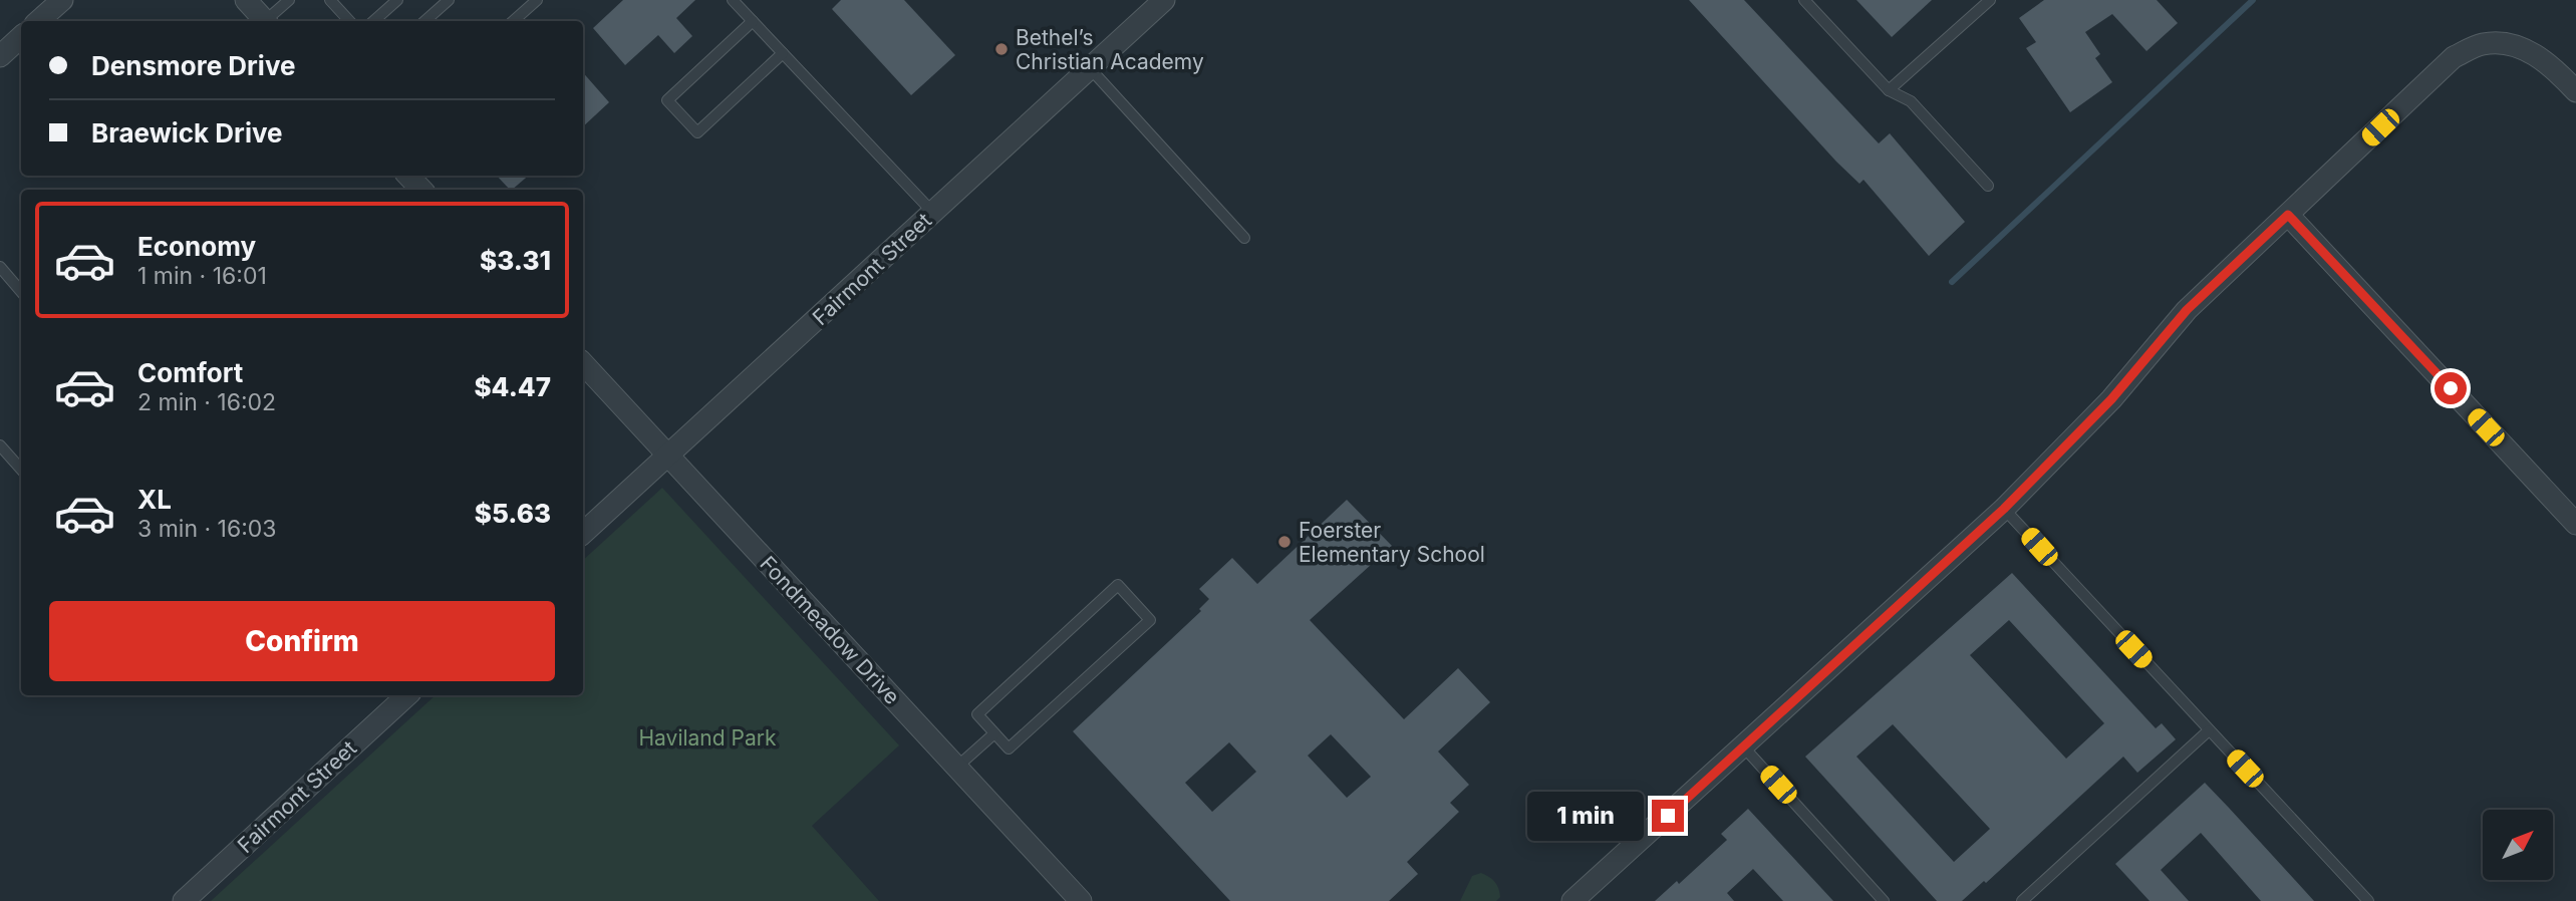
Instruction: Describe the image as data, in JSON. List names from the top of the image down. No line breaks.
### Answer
{"streets":{"street":["Fairmont Street","Fondmeadow Drive"]},"crossings":[["Fairmont Street","Fondmeadow Drive"]],"parks":["Haviland Park"],"places":["Bethel’s Christian Academy","Foerster Elementary School"],"north":"top right","page":{"banner":["Densmore Drive","Braewick Drive"],"list":[{"name":"Economy","note":"1 min · 16:01","value":"$3.31"},{"name":"Comfort","note":"2 min · 16:02","value":"$4.47"},{"name":"XL","note":"3 min · 16:03","value":"$5.63"}],"buttons":"Confirm","bubble":"1 min"}}
